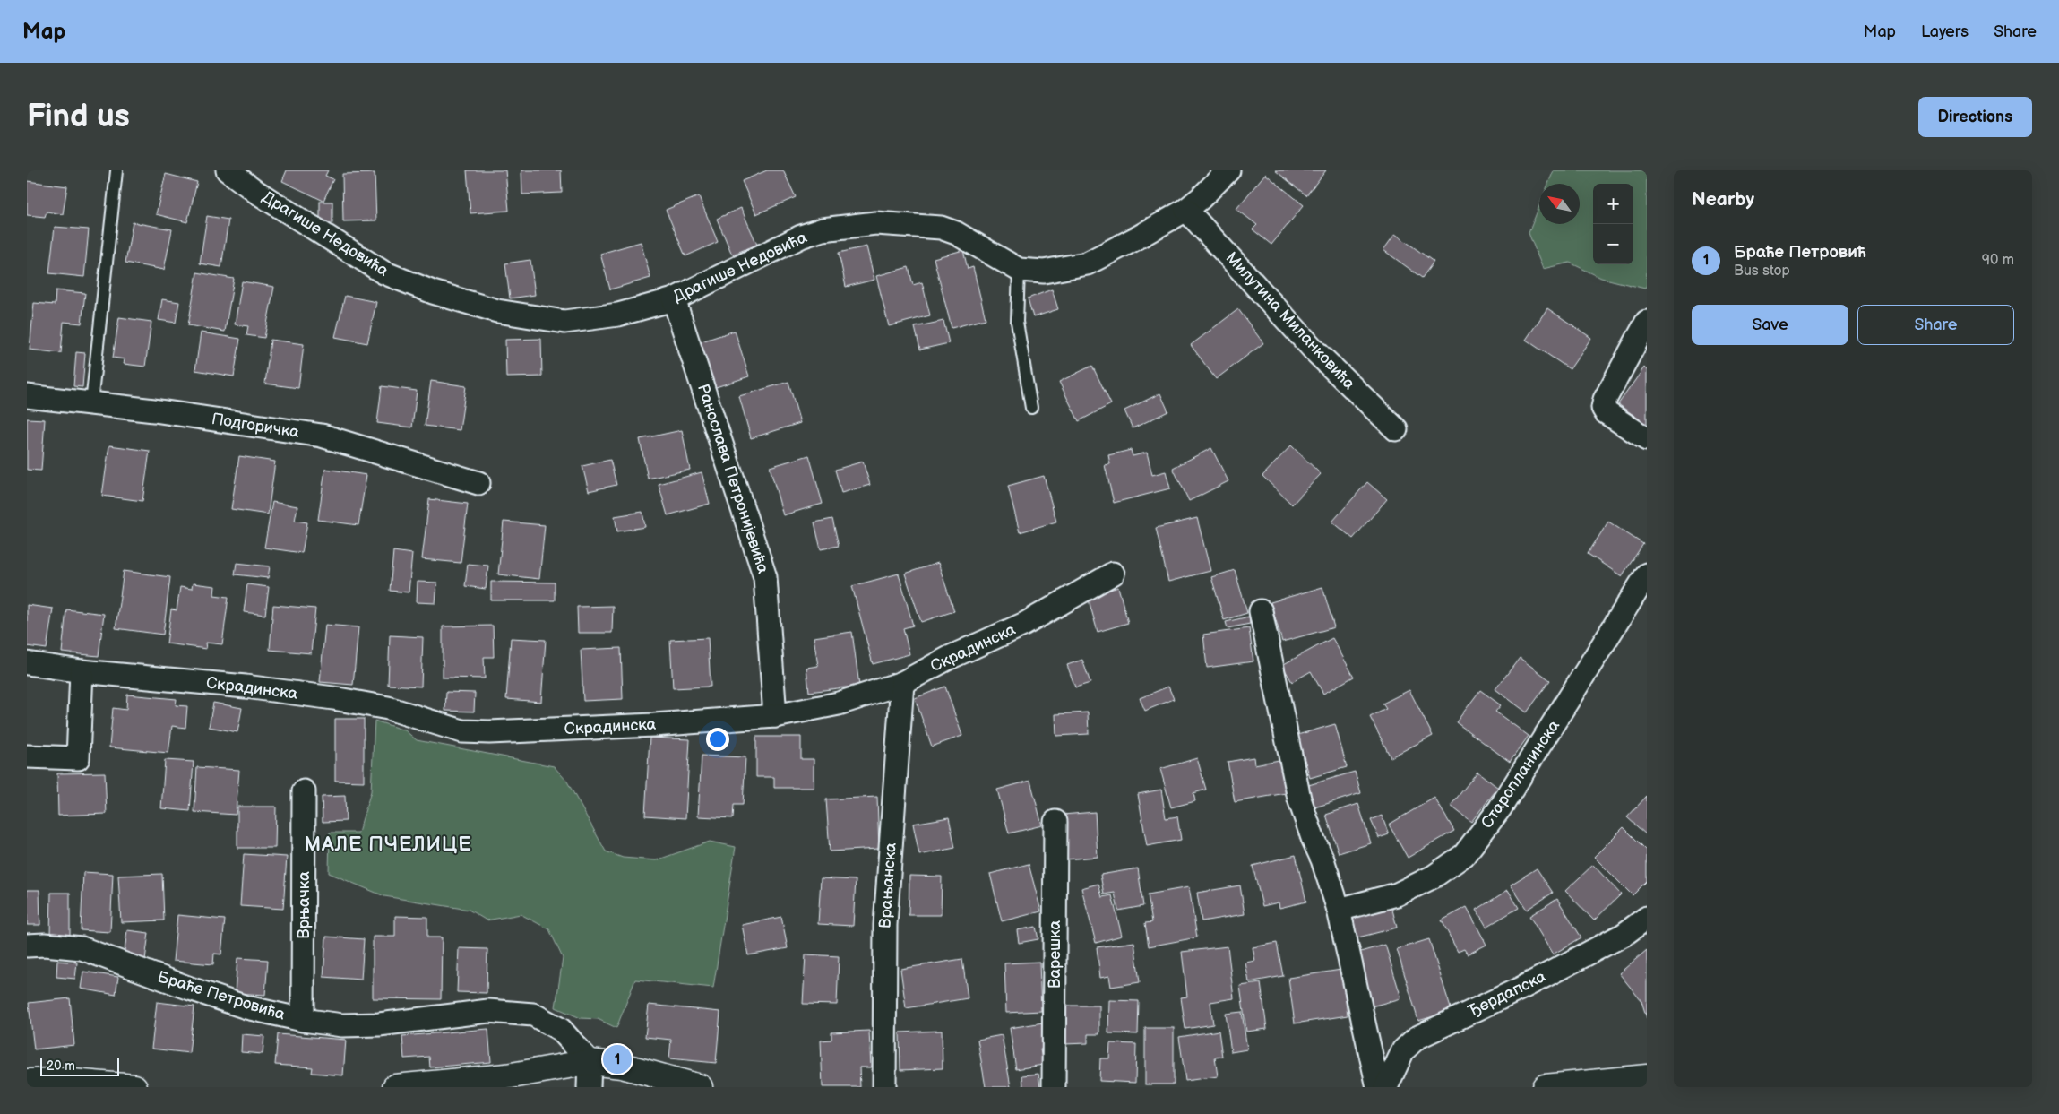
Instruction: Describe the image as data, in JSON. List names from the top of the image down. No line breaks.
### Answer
{"streets":{"street":["Драгише Недовића","Милутина Миланковића","Подгоричка","Ранослава Петронијевића","Скрадинска","Старопланинска","Врањанска","Врњачка","Варешка","Ђердапска","Браће Петровића"]},"crossings":[["Драгише Недовића","Милутина Миланковића"],["Драгише Недовића","Ранослава Петронијевића"],["Ранослава Петронијевића","Скрадинска"],["Скрадинска","Врањанска"],["Врњачка","Браће Петровића"]],"districts":["МАЛЕ ПЧЕЛИЦЕ"],"scale_bar":"20 m","north":"top left","page":{"header":"Map","nav":["Map","Layers","Share"],"buttons":["Directions",["Save","Share"]],"title":"Find us","heading":"Nearby","map_buttons":["+","−"],"list":[{"mark":"1","name":"Браће Петровић","note":"Bus stop","value":"90 m"}],"pins":"1","scale":"20 m"}}
